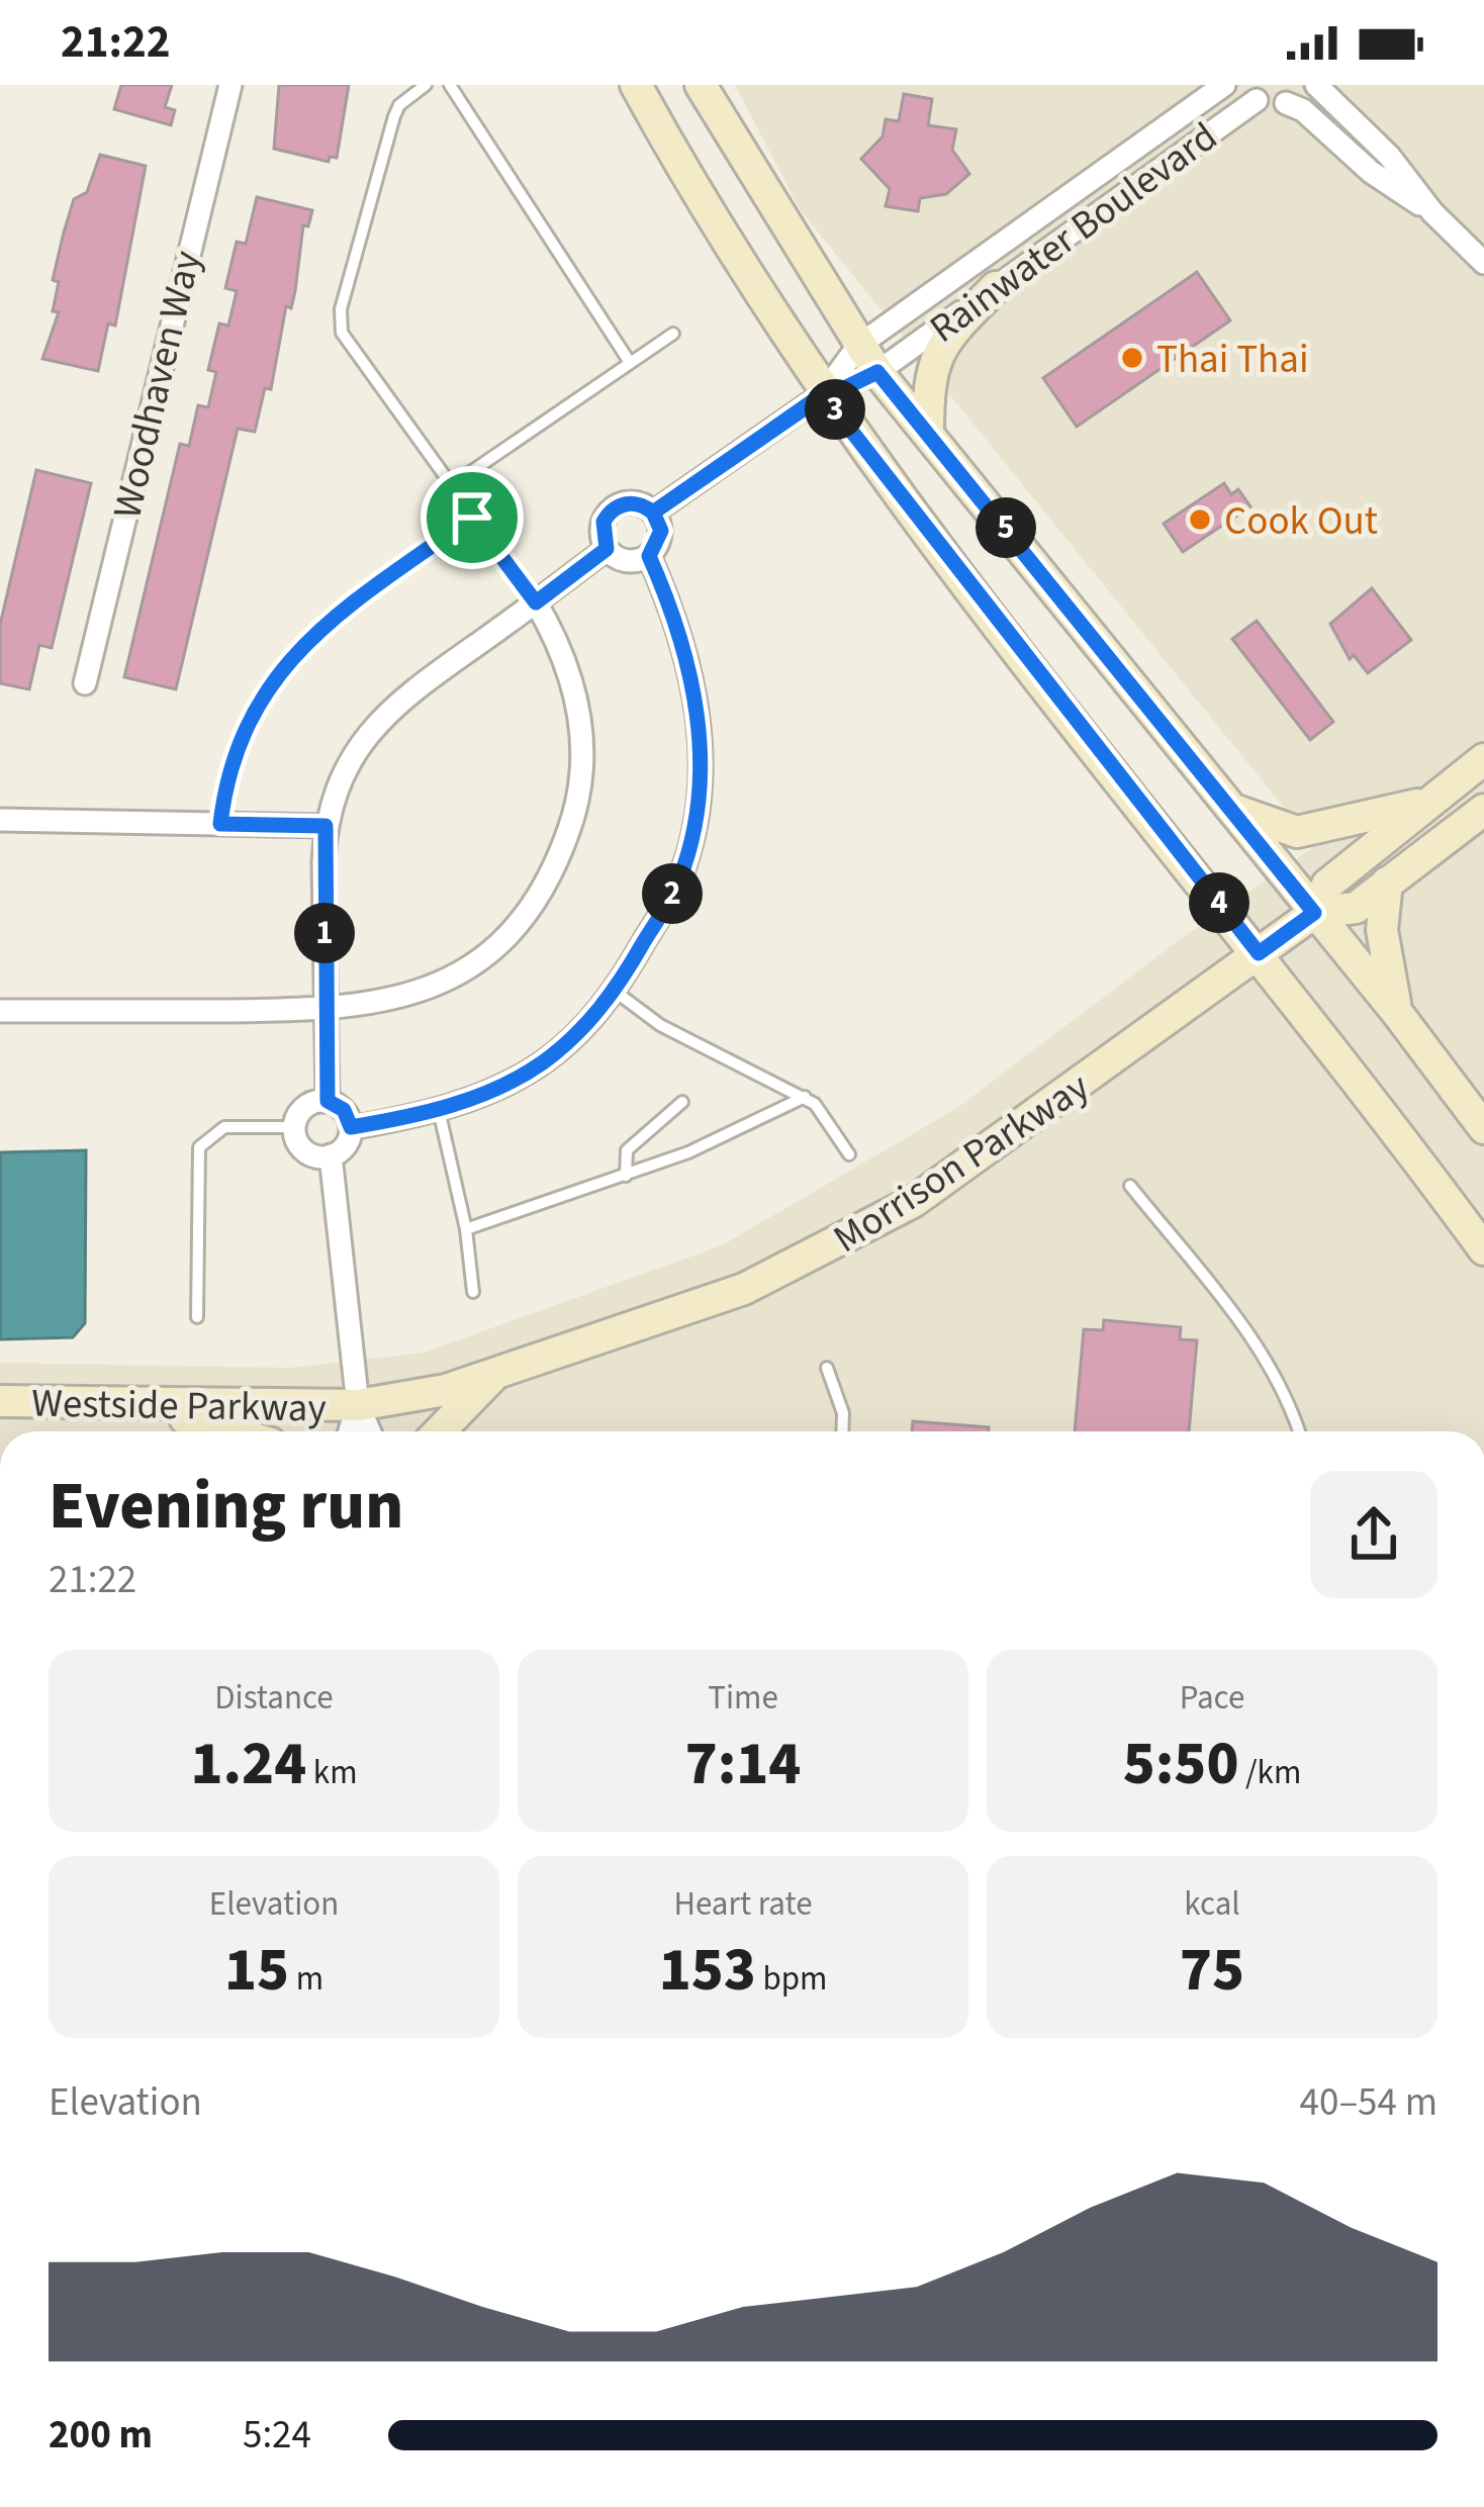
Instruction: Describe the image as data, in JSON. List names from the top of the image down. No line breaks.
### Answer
{"streets":{"main road":["Morrison Parkway","Westside Parkway"],"street":["Rainwater Boulevard","Woodhaven Way"]},"crossings":[["Morrison Parkway","Westside Parkway"]],"places":["Thai Thai","Cook Out"],"page":{"status":"21:22","pins":["3","5","2","4","1"],"heading":["Evening run","21:22"],"stats":[["Distance","1.24 km"],["Time","7:14"],["Pace","5:50 /km"],["Elevation","15 m"],["Heart rate","153 bpm"],["kcal","75"]],"chart":["Elevation","40–54 m"],"list":[{"name":"200 m","note":"5:24"}]}}
